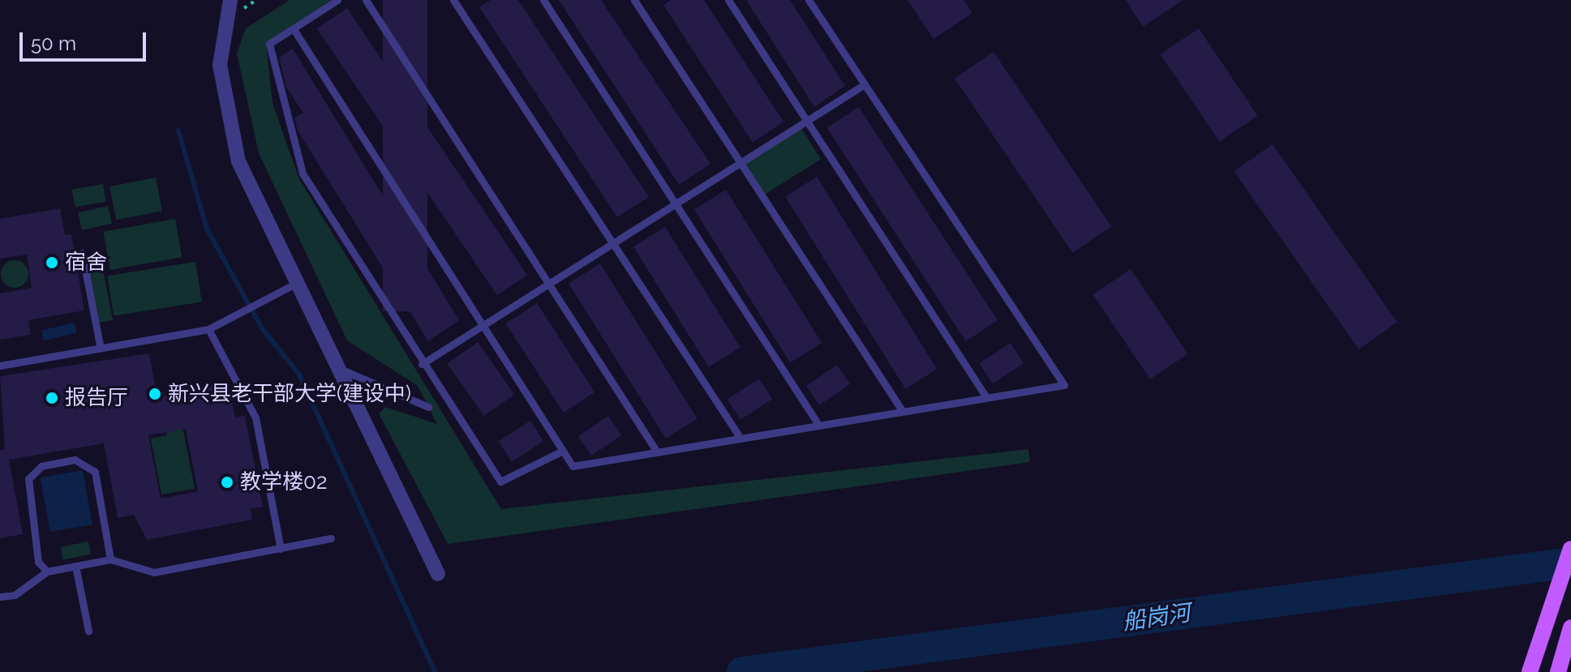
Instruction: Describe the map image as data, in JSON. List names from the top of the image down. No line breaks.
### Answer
{"water":["船岗河"],"places":["宿舍","新兴县老干部大学(建设中)","报告厅","教学楼02"],"scale_bar":"50 m"}
